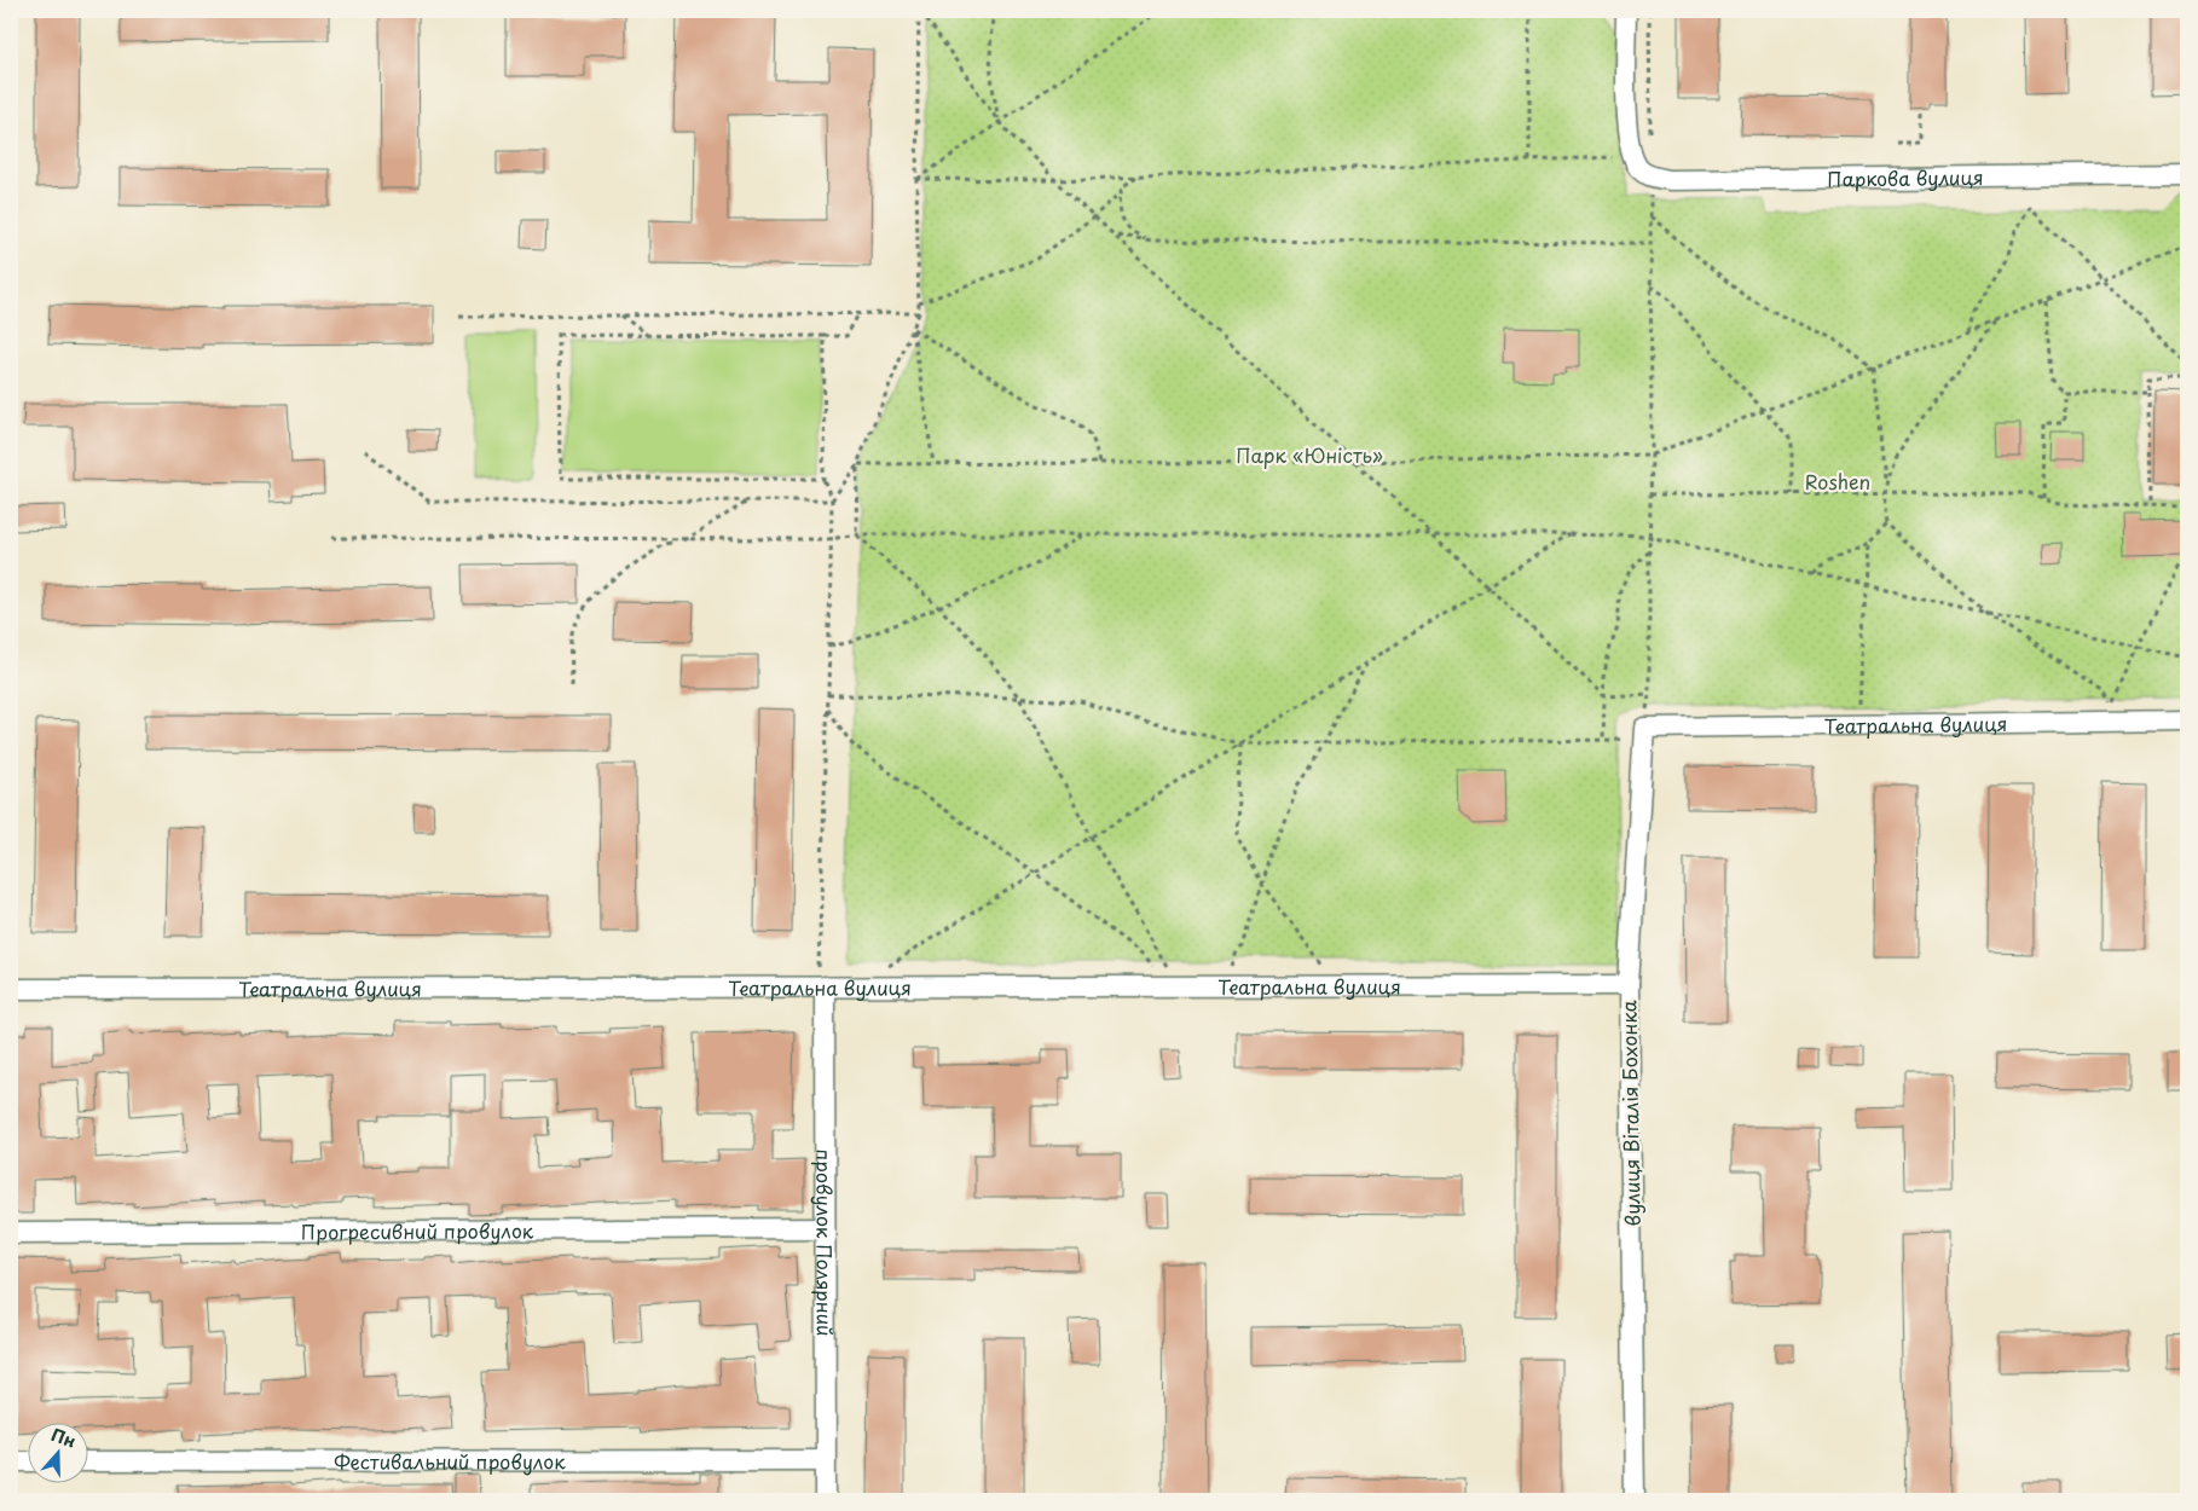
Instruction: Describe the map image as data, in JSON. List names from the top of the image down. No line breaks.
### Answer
{"streets":{"street":["Паркова вулиця","Театральна вулиця","вулиця Віталія Бохонка","Прогресивний провулок","провулок Полярний","Фестивальний провулок"]},"crossings":[["Театральна вулиця","вулиця Віталія Бохонка"],["Театральна вулиця","провулок Полярний"],["Прогресивний провулок","провулок Полярний"],["провулок Полярний","Фестивальний провулок"]],"parks":["Парк «Юність»","Roshen"],"north":"top"}
